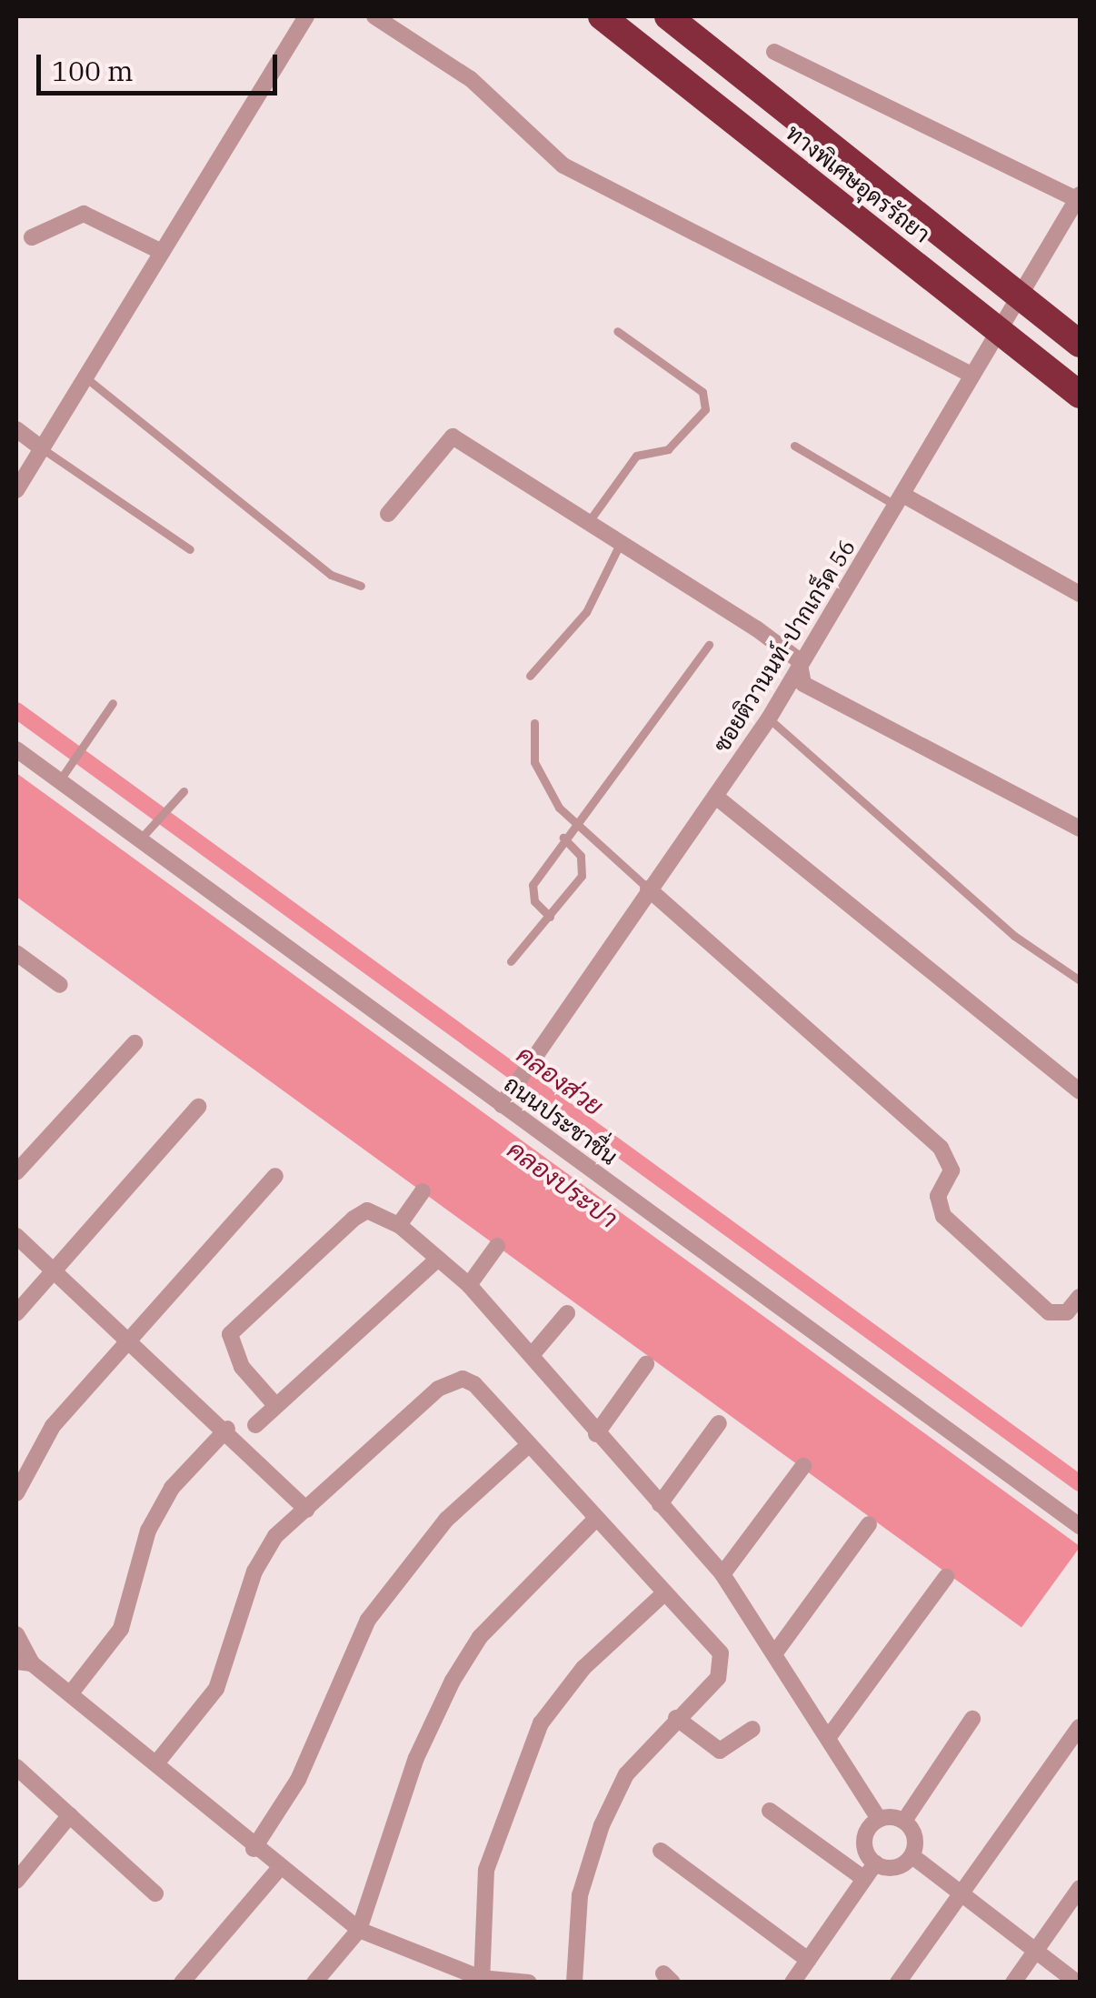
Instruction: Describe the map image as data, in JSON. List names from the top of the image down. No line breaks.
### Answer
{"streets":{"highway":["ทางพิเศษอุดรรัถยา"],"street":["ซอยติวานนท์-ปากเกร็ด 56","ถนนประชาชื่น"]},"crossings":[["ซอยติวานนท์-ปากเกร็ด 56","ถนนประชาชื่น"]],"water":["คลองส่วย","คลองประปา"],"scale_bar":"100 m"}
